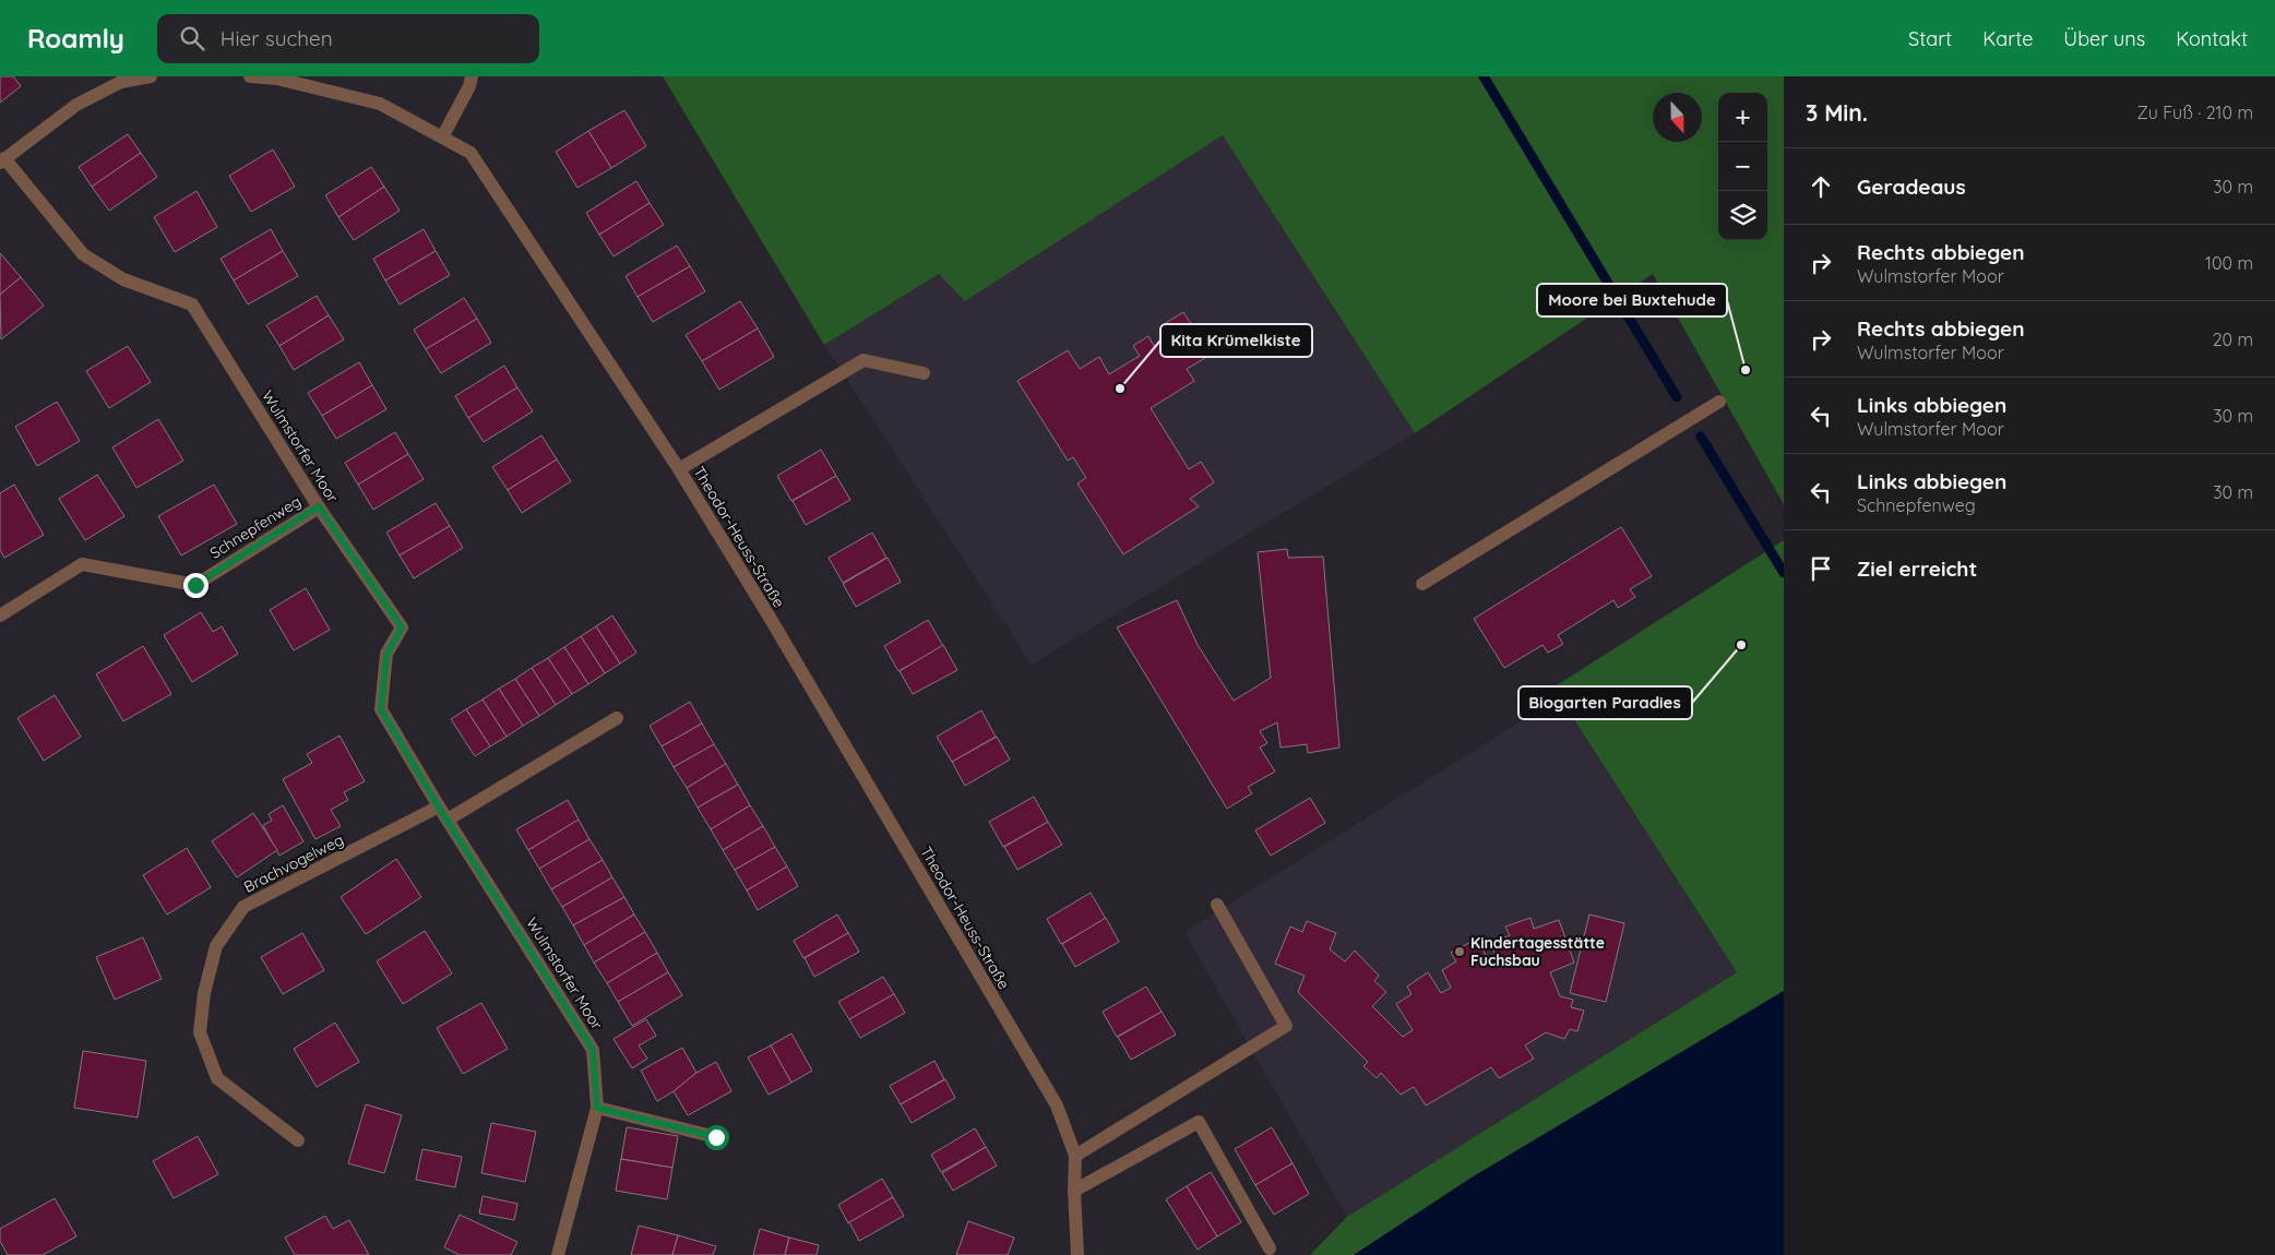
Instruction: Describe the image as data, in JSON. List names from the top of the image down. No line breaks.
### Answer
{"streets":{"street":["Wulmstorfer Moor","Schnepfenweg","Theodor-Heuss-Straße","Brachvogelweg"]},"crossings":[["Wulmstorfer Moor","Schnepfenweg"],["Wulmstorfer Moor","Brachvogelweg"]],"places":["Moore bei Buxtehude","Kita Krümelkiste","Biogarten Paradies","Kindertagesstätte Fuchsbau"],"north":"bottom","page":{"header":"Roamly","search":"Hier suchen","nav":["Start","Karte","Über uns","Kontakt"],"heading":["3 Min.","Zu Fuß · 210 m"],"map_buttons":["+","−"],"list":[["Geradeaus","30 m"],["Rechts abbiegen","Wulmstorfer Moor","100 m"],["Rechts abbiegen","Wulmstorfer Moor","20 m"],["Links abbiegen","Wulmstorfer Moor","30 m"],["Links abbiegen","Schnepfenweg","30 m"],"Ziel erreicht"]}}
